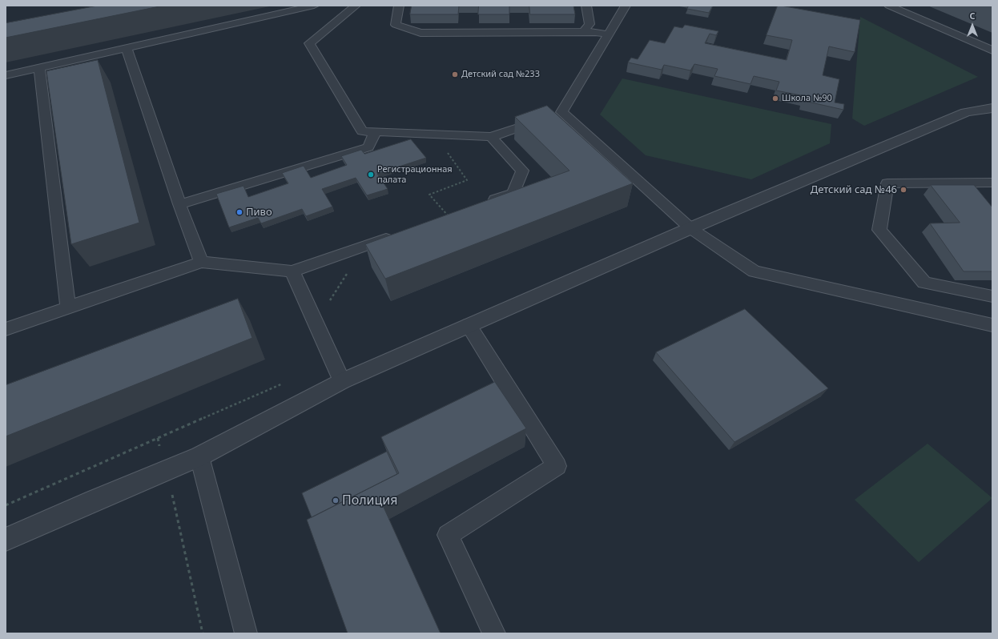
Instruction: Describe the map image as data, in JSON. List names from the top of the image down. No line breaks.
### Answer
{"places":["Детский сад №233","Школа №90","Регистрационная палата","Детский сад №46","Пиво","Полиция"],"north":"top"}
